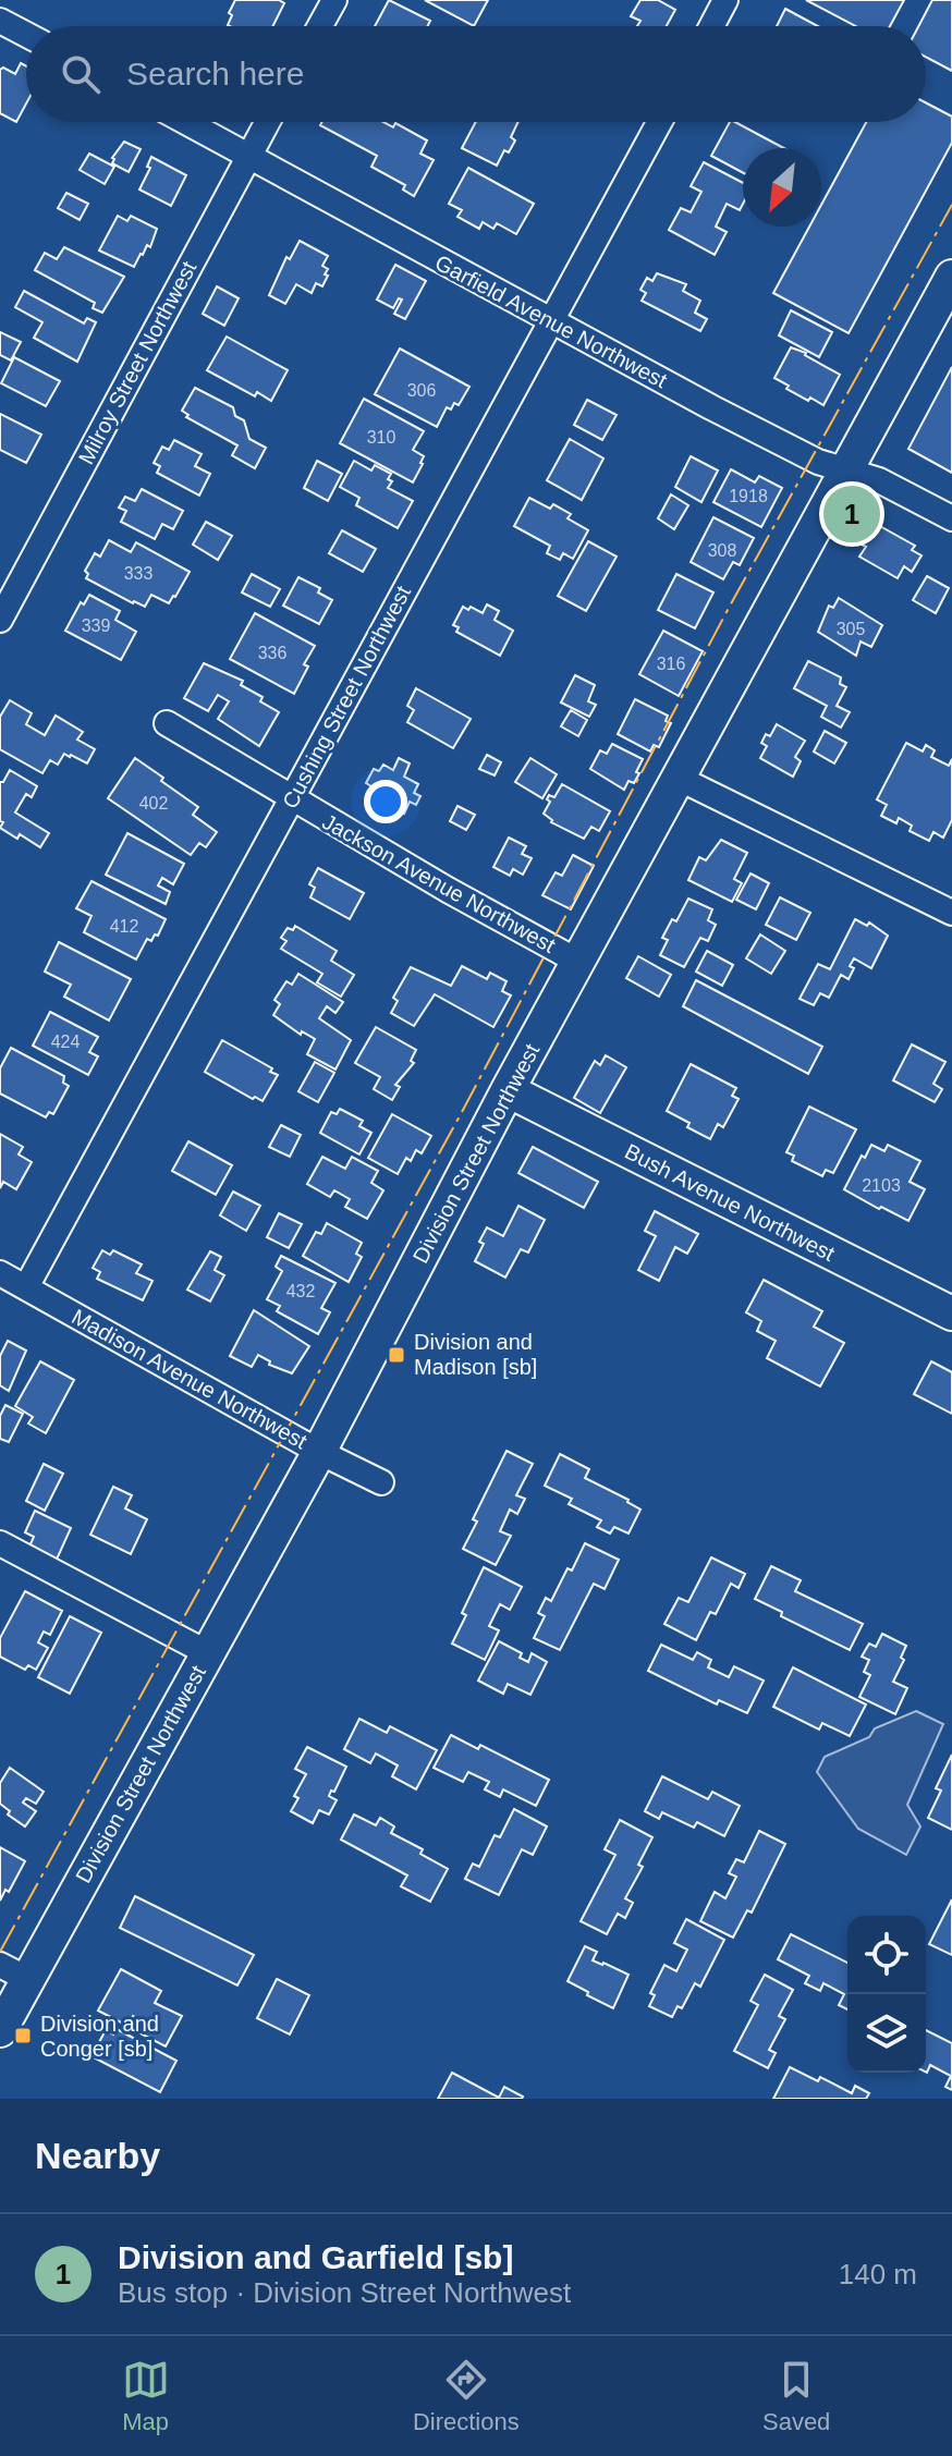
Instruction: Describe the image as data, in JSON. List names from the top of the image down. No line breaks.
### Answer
{"streets":{"street":["Garfield Avenue Northwest","Milroy Street Northwest","Cushing Street Northwest","Jackson Avenue Northwest","Division Street Northwest","Bush Avenue Northwest","Madison Avenue Northwest"]},"crossings":[["Garfield Avenue Northwest","Milroy Street Northwest"],["Garfield Avenue Northwest","Cushing Street Northwest"],["Garfield Avenue Northwest","Division Street Northwest"],["Cushing Street Northwest","Jackson Avenue Northwest"],["Cushing Street Northwest","Madison Avenue Northwest"],["Jackson Avenue Northwest","Division Street Northwest"],["Division Street Northwest","Bush Avenue Northwest"],["Division Street Northwest","Madison Avenue Northwest"]],"places":{"transit":["Division and Madison [sb]","Division and Conger [sb]"]},"house_numbers":["306","310","1918","308","333","339","305","336","316","402","412","424","2103","432"],"north":"bottom left","page":{"search":"Search here","pins":"1","heading":"Nearby","list":[{"mark":"1","name":"Division and Garfield [sb]","note":"Bus stop · Division Street Northwest","value":"140 m"}],"nav":["Map","Directions","Saved"]}}
